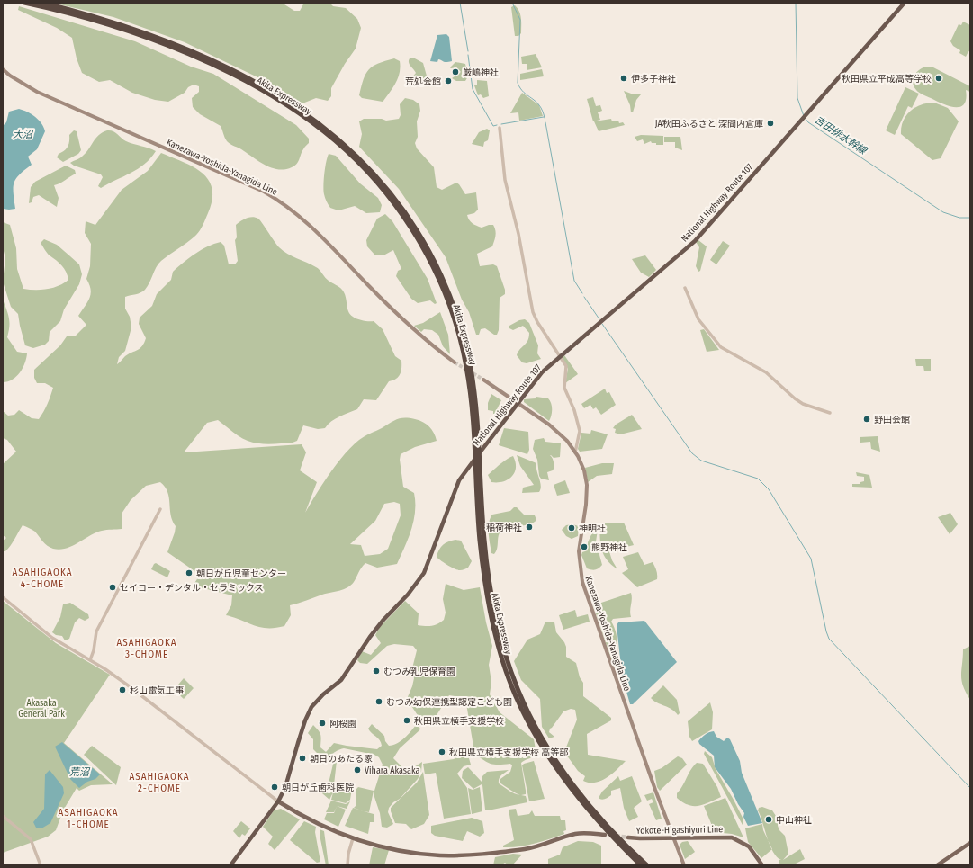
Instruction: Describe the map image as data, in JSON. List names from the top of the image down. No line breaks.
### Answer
{"streets":{"highway":["Akita Expressway","National Highway Route 107"],"main road":["Kanezawa-Yoshida-Yanagida Line","Yokote-Higashiyuri Line"]},"crossings":[["Kanezawa-Yoshida-Yanagida Line","National Highway Route 107"],["Kanezawa-Yoshida-Yanagida Line","Yokote-Higashiyuri Line"]],"districts":["ASAHIGAOKA 4-CHOME","ASAHIGAOKA 3-CHOME","ASAHIGAOKA 2-CHOME","ASAHIGAOKA 1-CHOME"],"water":["大沼","吉田排水幹線","荒沼"],"parks":["Akasaka General Park"],"places":["厳嶋神社","伊多子神社","秋田県立平成高等学校","荒処会館","JA秋田ふるさと 深間内倉庫","野田会館","稲荷神社","神明社","熊野神社","朝日が丘児童センター","セイコー・デンタル・セラミックス","むつみ乳児保育園","杉山電気工事","むつみ幼保連携型認定こども園","秋田県立横手支援学校","阿桜園","秋田県立横手支援学校 高等部","朝日のあたる家","Vihara Akasaka","朝日が丘歯科医院","中山神社"]}
